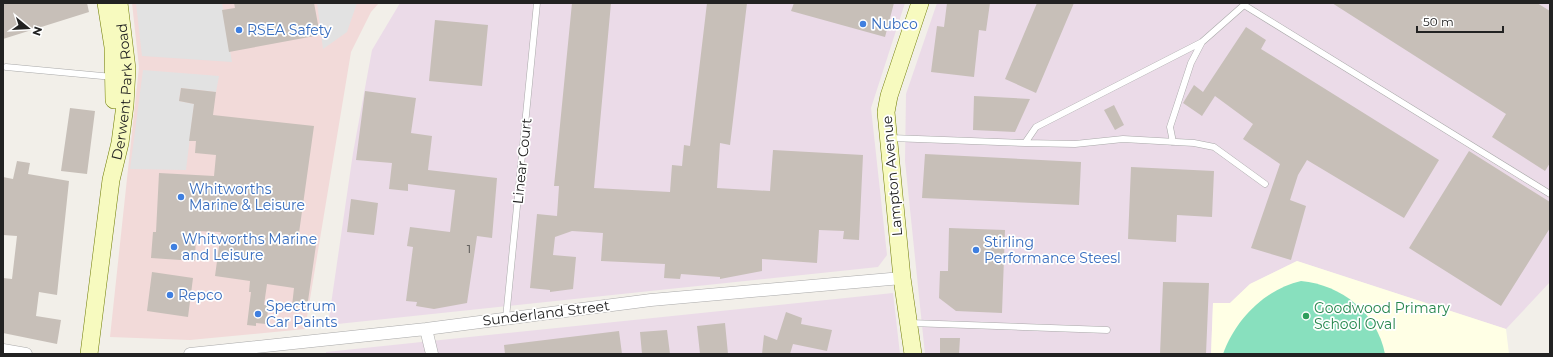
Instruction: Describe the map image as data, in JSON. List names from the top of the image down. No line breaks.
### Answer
{"streets":{"street":["Derwent Park Road","Lampton Avenue","Sunderland Street"],"lane":["Linear Court"]},"crossings":[["Linear Court","Sunderland Street"],["Lampton Avenue","Sunderland Street"]],"places":["Nubco","RSEA Safety","Whitworths Marine & Leisure","Whitworths Marine and Leisure","Stirling Performance Steesl","Repco","Spectrum Car Paints","Goodwood Primary School Oval"],"house_numbers":["1"],"scale_bar":"50 m","north":"right"}
